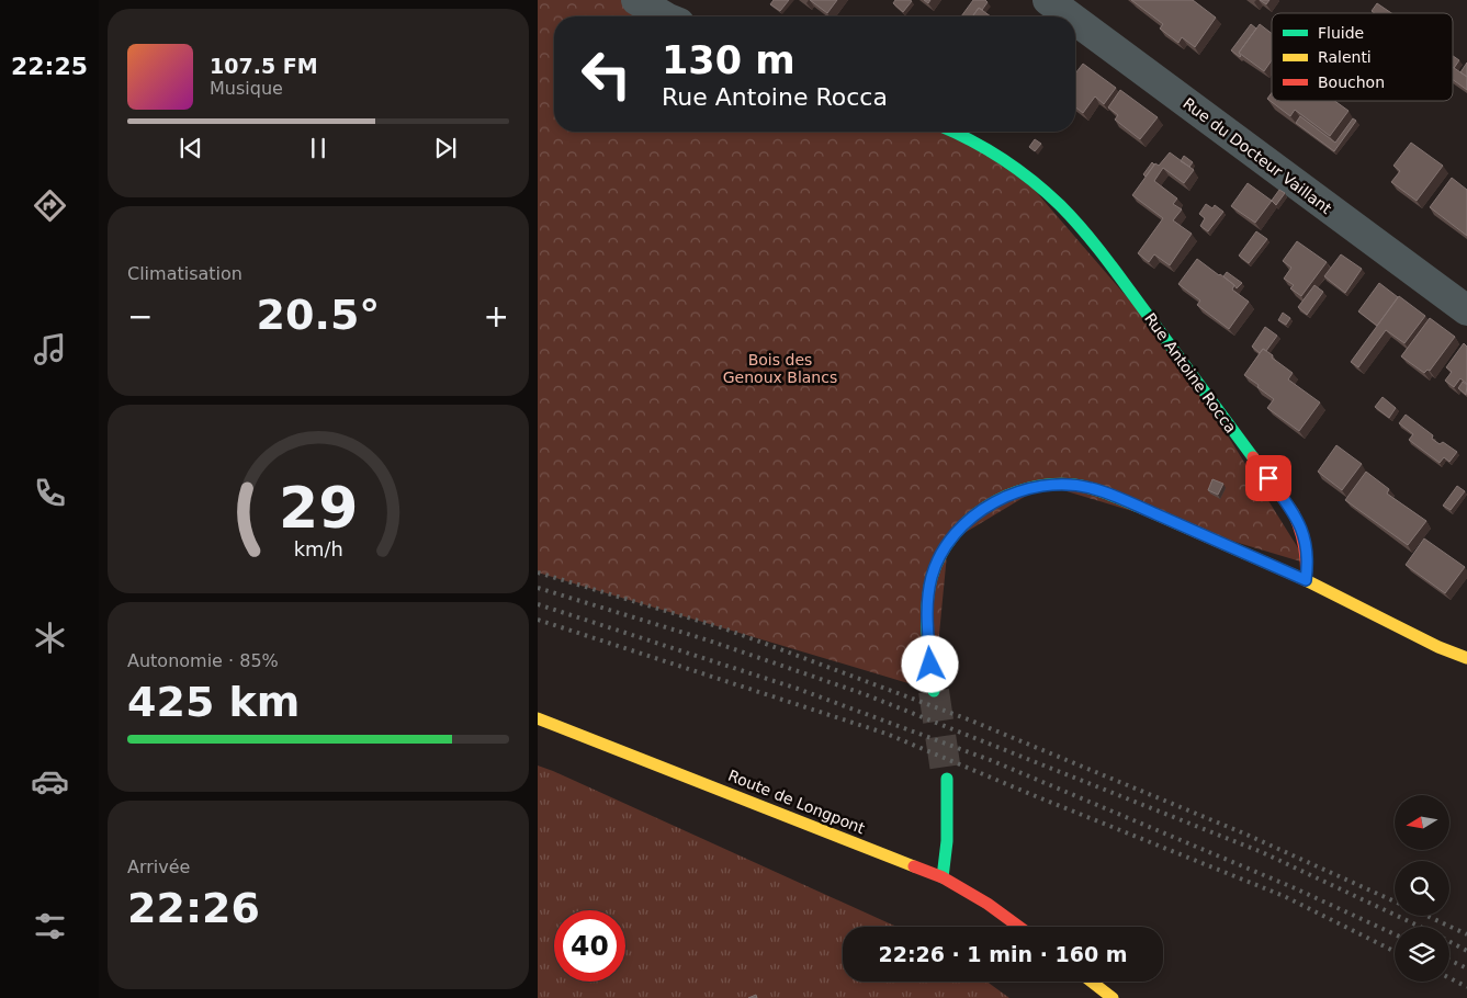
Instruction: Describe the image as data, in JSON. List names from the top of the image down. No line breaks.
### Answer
{"streets":{"street":["Rue du Docteur Vaillant","Rue Antoine Rocca","Route de Longpont"]},"parks":["Bois des Genoux Blancs"],"legend":["Fluide","Ralenti","Bouchon"],"north":"left","page":{"tabs":"22:25","turn":["130 m","Rue Antoine Rocca"],"song":["107.5 FM","Musique"],"tile":["Climatisation",["Autonomie · 85%","425 km"],["Arrivée","22:26"]],"heat":["−","20.5°","+"],"limit":"40","trip":"22:26 · 1 min · 160 m","gauge":["29","km/h"]}}
